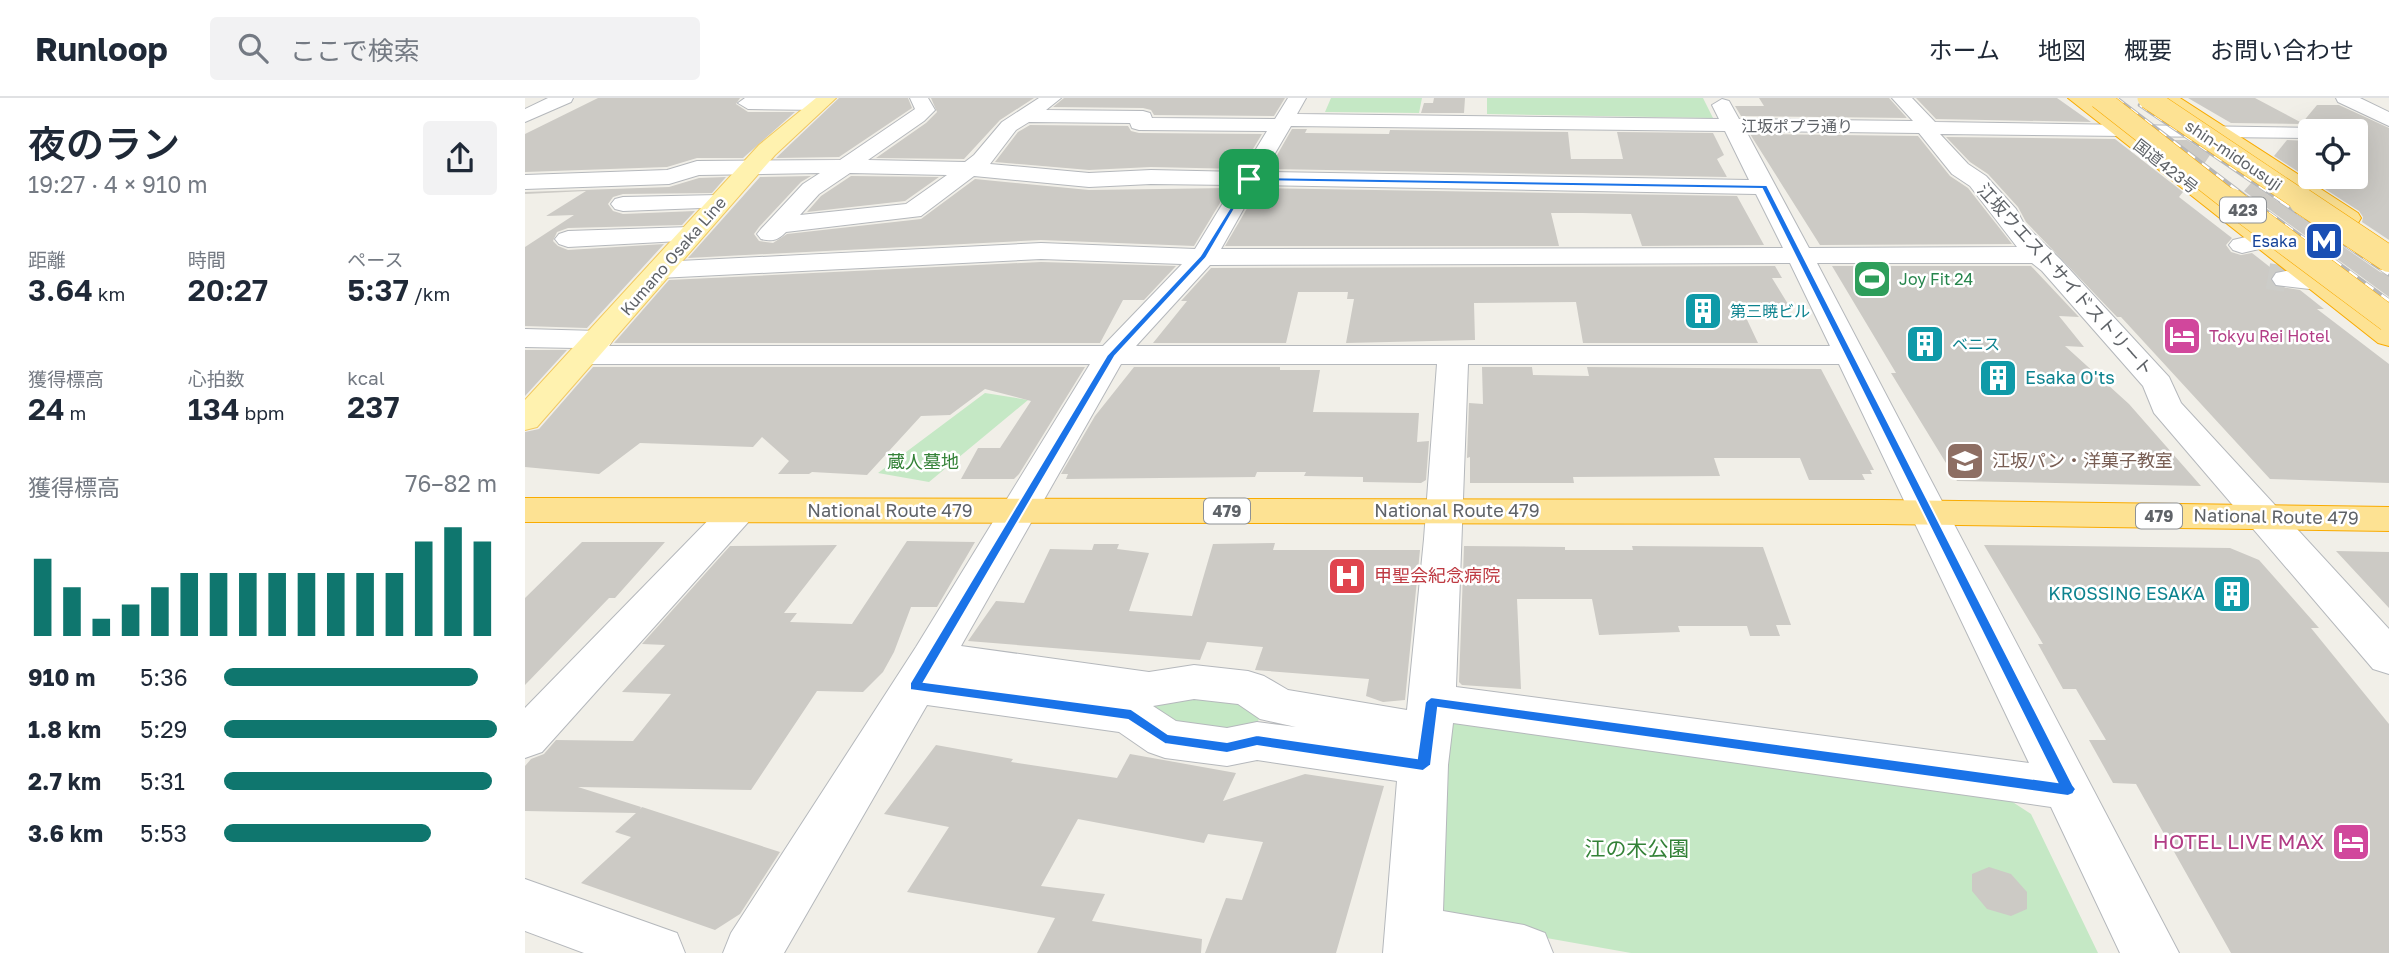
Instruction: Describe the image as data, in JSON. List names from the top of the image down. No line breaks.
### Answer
{"streets":{"highway":["shin-midousuji","国道423号","423","National Route 479","479"],"main road":["Kumano Osaka Line"],"street":["江坂ポプラ通り","江坂ウエストサイドストリート"]},"crossings":[["江坂ポプラ通り","国道423号"],["江坂ポプラ通り","江坂ウエストサイドストリート"],["shin-midousuji","国道423号"],["江坂ウエストサイドストリート","National Route 479"]],"parks":["蔵人墓地","江の木公園"],"places":{"metro station":["Esaka"],"sports":["Joy Fit 24"],"building":["第三暁ビル","ベニス","Esaka O'ts","KROSSING ESAKA"],"hotel":["Tokyu Rei Hotel","HOTEL LIVE MAX"],"school or university":["江坂パン・洋菓子教室"],"hospital":["甲聖会紀念病院"]},"page":{"header":"Runloop","search":"ここで検索","nav":["ホーム","地図","概要","お問い合わせ"],"heading":["夜のラン","19:27 · 4 × 910 m"],"stats":[["距離","3.64 km"],["時間","20:27"],["ペース","5:37 /km"],["獲得標高","24 m"],["心拍数","134 bpm"],["kcal","237"]],"chart":["獲得標高","76–82 m"],"list":[{"name":"910 m","note":"5:36"},{"name":"1.8 km","note":"5:29"},{"name":"2.7 km","note":"5:31"},{"name":"3.6 km","note":"5:53"}]}}
